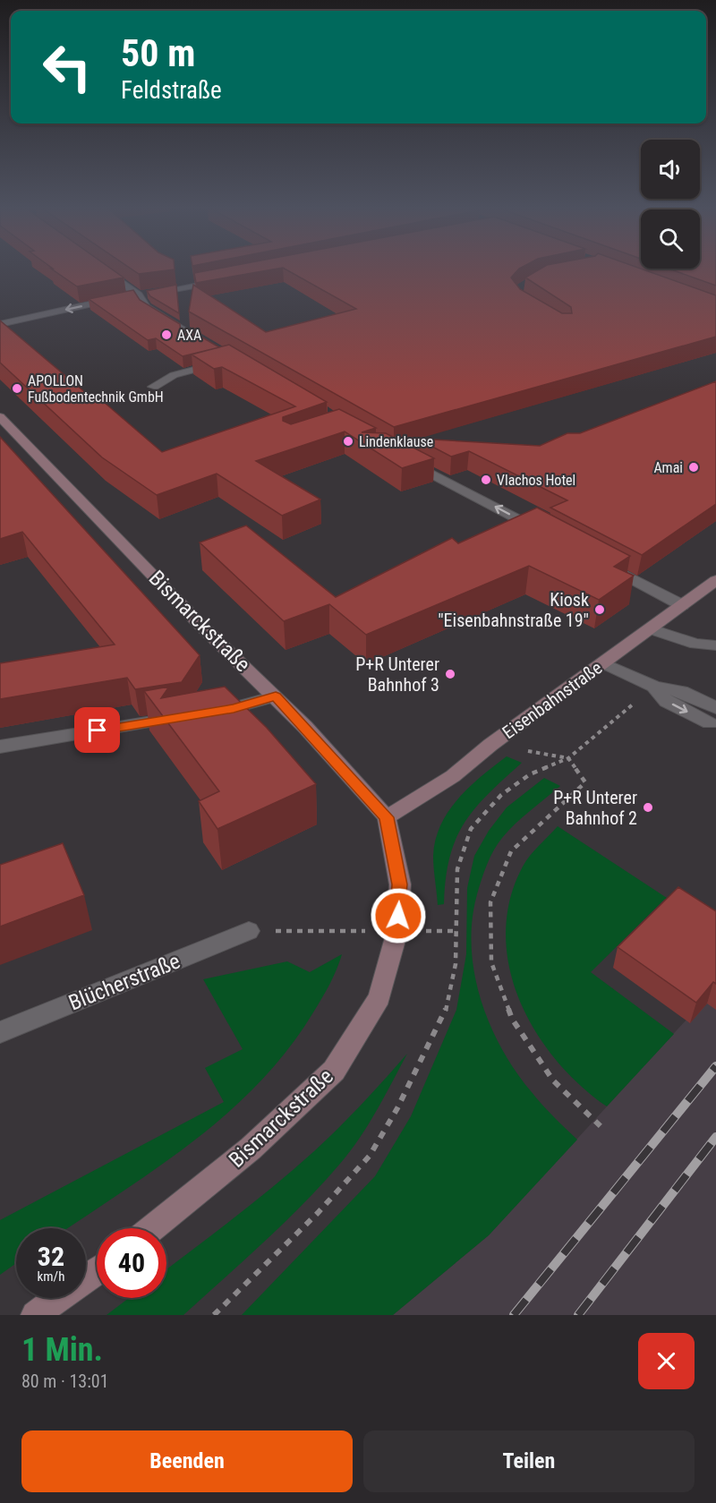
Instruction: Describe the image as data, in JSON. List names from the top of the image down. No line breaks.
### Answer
{"streets":{"street":["Bismarckstraße","Eisenbahnstraße","Blücherstraße"]},"crossings":[["Bismarckstraße","Eisenbahnstraße"]],"places":["AXA","APOLLON Fußbodentechnik GmbH","Lindenklause","Amai","Vlachos Hotel","Kiosk \"Eisenbahnstraße 19\"","P+R Unterer Bahnhof 3","P+R Unterer Bahnhof 2"],"page":{"turn":["50 m","Feldstraße"],"speed":"32 km/h","limit":"40","heading":["1 Min.","80 m · 13:01"],"buttons":["Beenden","Teilen"]}}
